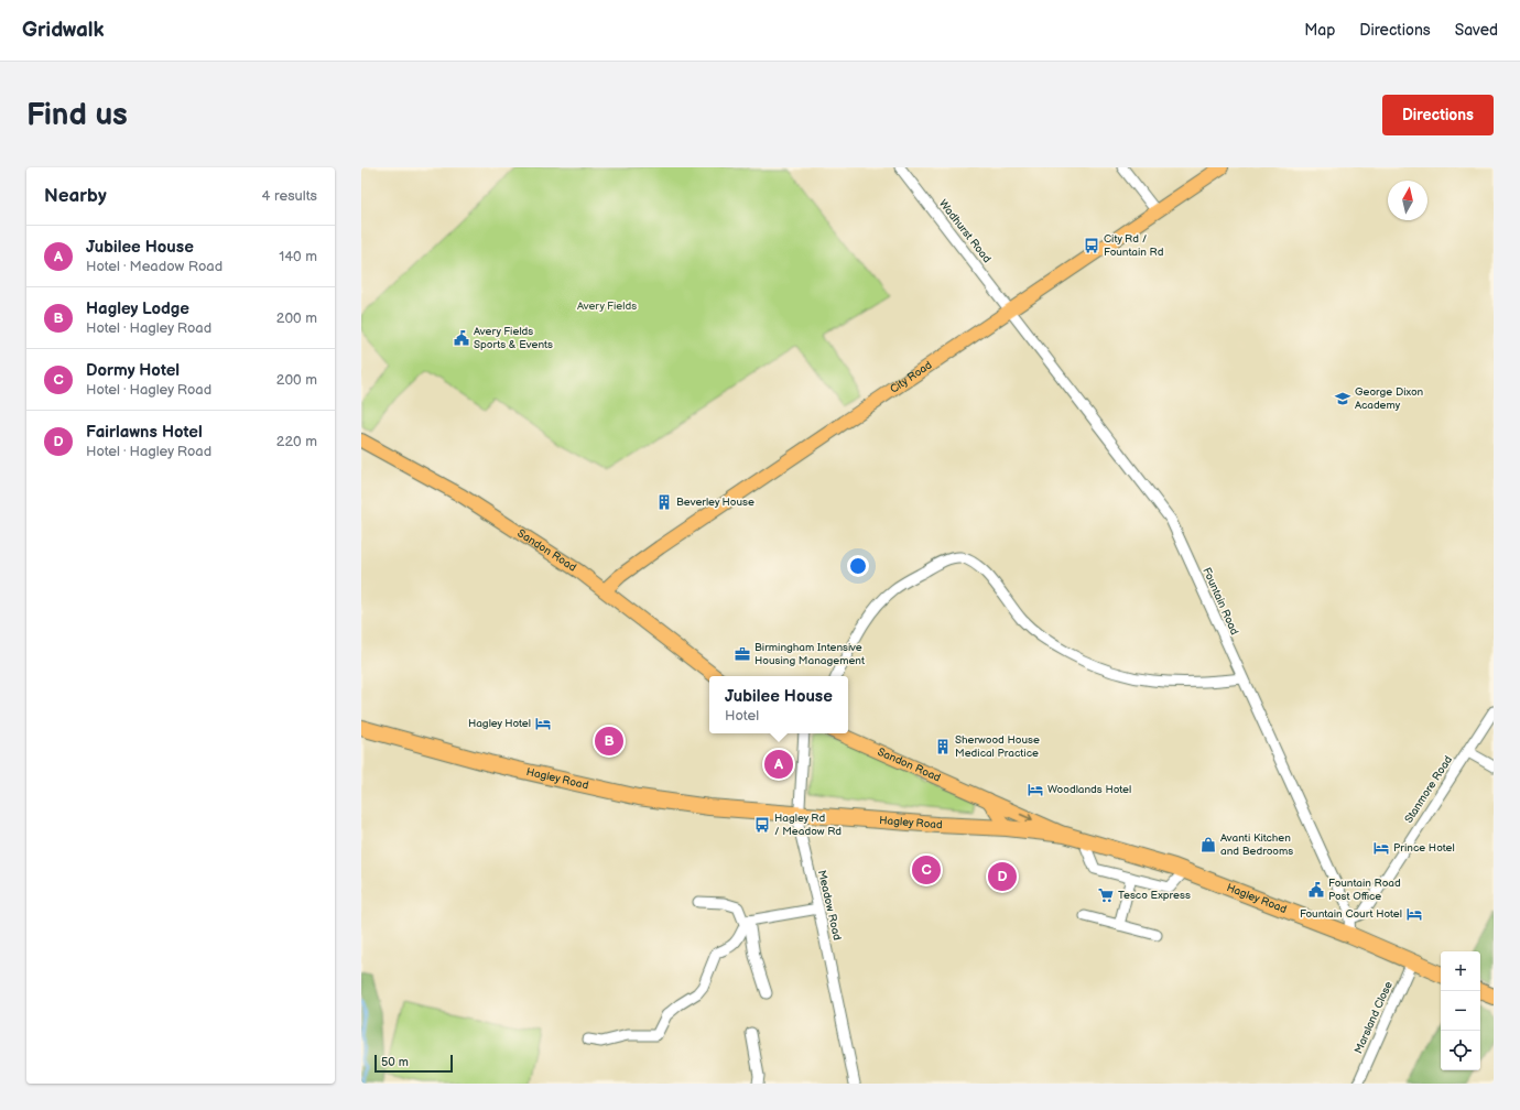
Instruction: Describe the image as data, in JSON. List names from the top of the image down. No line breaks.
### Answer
{"streets":{"highway":["Hagley Road"],"main road":["City Road","Sandon Road"],"street":["Wadhurst Road","Fountain Road","Stanmore Road","Meadow Road","Marsland Close"]},"crossings":[["Wadhurst Road","City Road"],["Wadhurst Road","Fountain Road"],["City Road","Sandon Road"],["City Road","Fountain Road"],["Sandon Road","Hagley Road"],["Fountain Road","Hagley Road"],["Fountain Road","Stanmore Road"],["Hagley Road","Meadow Road"],["Hagley Road","Marsland Close"]],"parks":["Avery Fields"],"places":{"bus stop":["City Rd / Fountain Rd","Hagley Rd / Meadow Rd"],"public building":["Avery Fields Sports & Events","Fountain Road Post Office"],"school or university":["George Dixon Academy"],"building":["Beverley House","Sherwood House Medical Practice"],"office":["Birmingham Intensive Housing Management"],"hotel":["Hagley Hotel","Woodlands Hotel","Prince Hotel","Fountain Court Hotel"],"shop":["Avanti Kitchen and Bedrooms"],"supermarket":["Tesco Express"]},"scale_bar":"50 m","north":"top","page":{"header":"Gridwalk","nav":["Map","Directions","Saved"],"buttons":"Directions","title":"Find us","heading":["Nearby","4 results"],"list":[{"mark":"A","name":"Jubilee House","note":"Hotel · Meadow Road","value":"140 m"},{"mark":"B","name":"Hagley Lodge","note":"Hotel · Hagley Road","value":"200 m"},{"mark":"C","name":"Dormy Hotel","note":"Hotel · Hagley Road","value":"200 m"},{"mark":"D","name":"Fairlawns Hotel","note":"Hotel · Hagley Road","value":"220 m"}],"popup":["Jubilee House","Hotel"],"pins":["B","A","C","D"],"map_buttons":["+","−"],"scale":"50 m"}}
